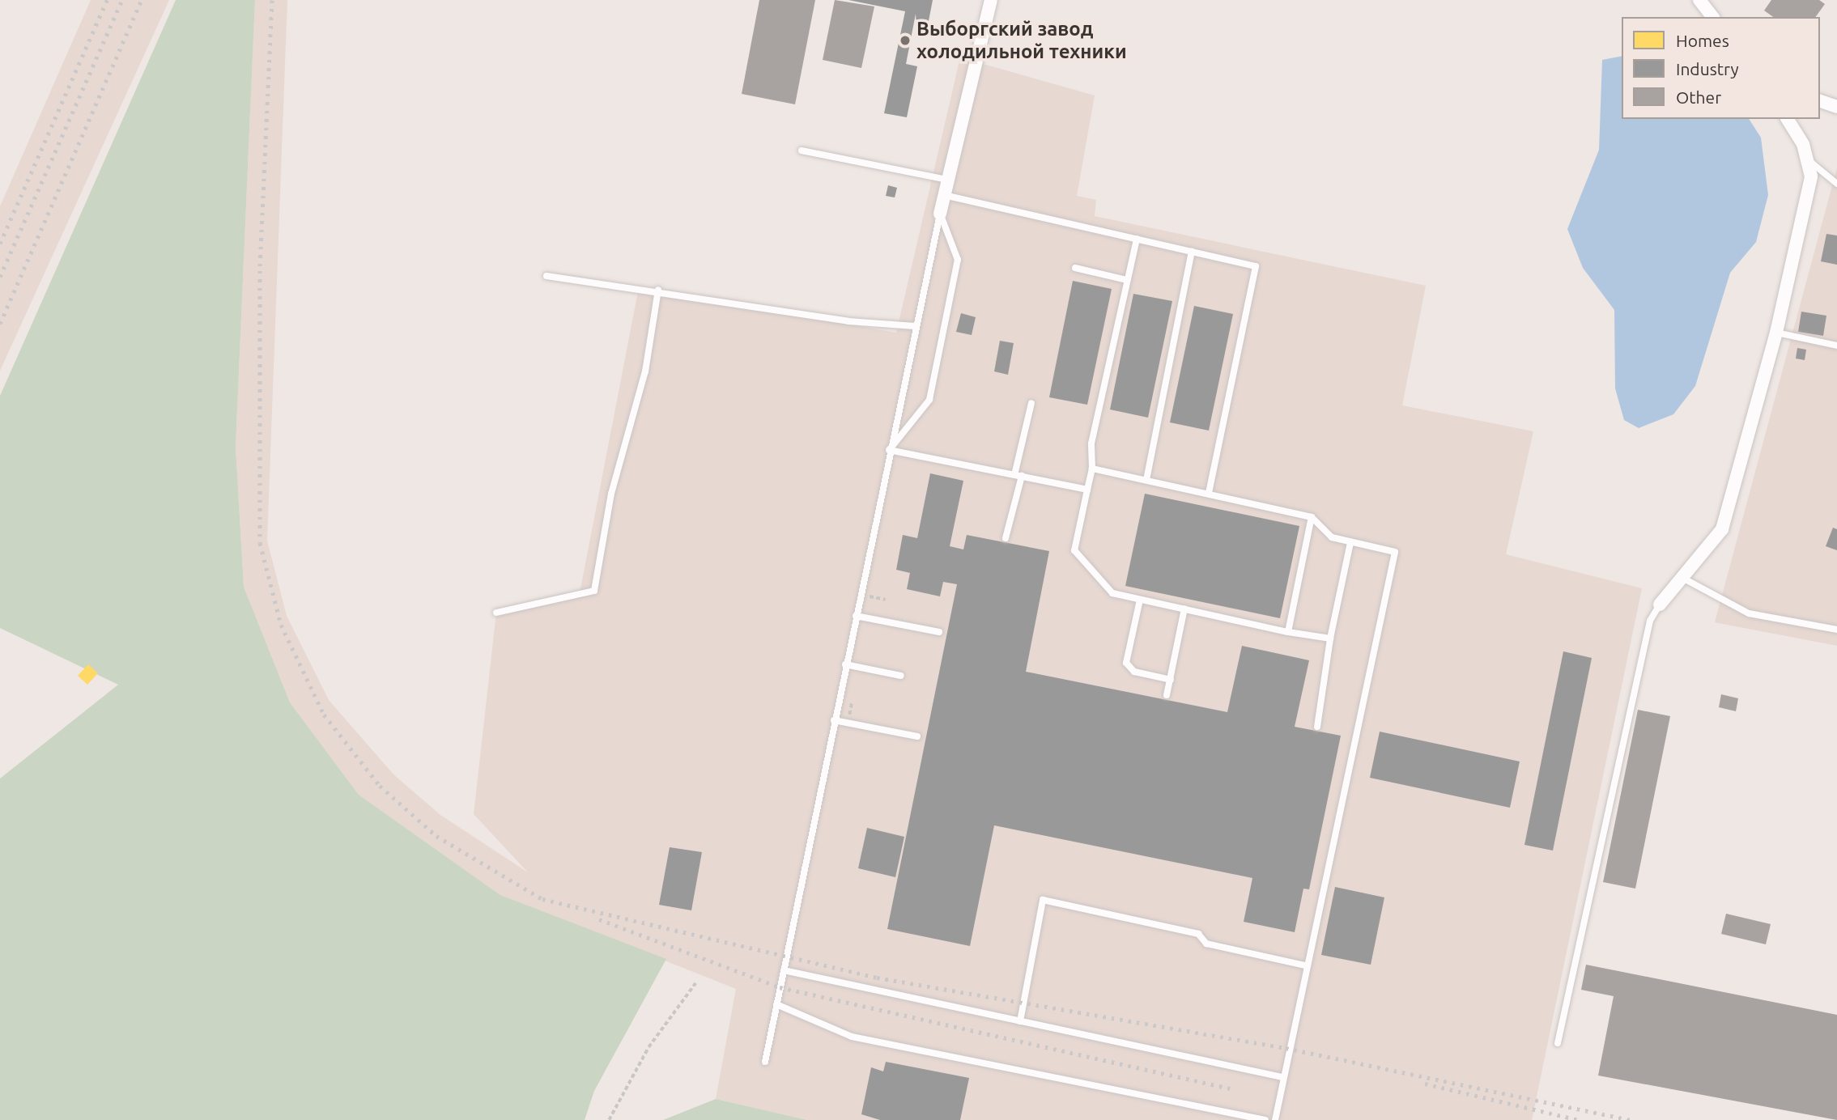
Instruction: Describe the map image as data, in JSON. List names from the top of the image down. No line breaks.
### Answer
{"places":["Выборгский завод холодильной техники"],"legend":["Homes","Industry","Other"]}
